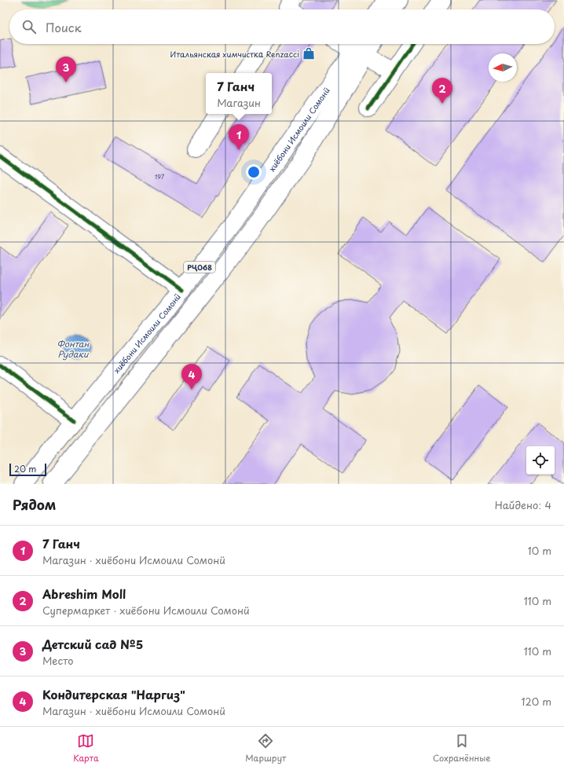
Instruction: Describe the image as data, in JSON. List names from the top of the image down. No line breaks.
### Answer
{"streets":{"main road":["хиёбони Исмоили Сомонӣ","РҶ068"]},"water":["Фонтан Рудаки"],"places":{"shop":["Итальянская химчистка Renzacci"]},"house_numbers":["197"],"scale_bar":"20 m","north":"left","page":{"search":"Поиск","pins":["3","2","1","4"],"popup":["7 Ганч","Магазин"],"scale":"20 m","heading":["Рядом","Найдено: 4"],"list":[{"mark":"1","name":"7 Ганч","note":"Магазин · хиёбони Исмоили Сомонӣ","value":"10 m"},{"mark":"2","name":"Abreshim Moll","note":"Супермаркет · хиёбони Исмоили Сомонӣ","value":"110 m"},{"mark":"3","name":"Детский сад №5","note":"Место","value":"110 m"},{"mark":"4","name":"Кондитерская \"Наргиз\"","note":"Магазин · хиёбони Исмоили Сомонӣ","value":"120 m"}],"nav":["Карта","Маршрут","Сохранённые"]}}
